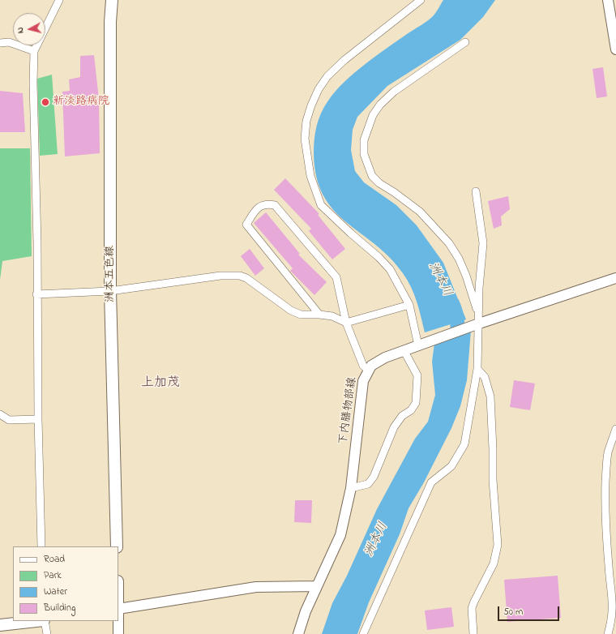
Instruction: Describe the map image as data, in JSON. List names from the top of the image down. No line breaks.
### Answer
{"streets":{"main road":["洲本五色線","下内膳物部線"]},"districts":["上加茂"],"water":["洲本川"],"places":["新淡路病院"],"legend":["Road","Park","Water","Building"],"scale_bar":"50 m","north":"left"}
